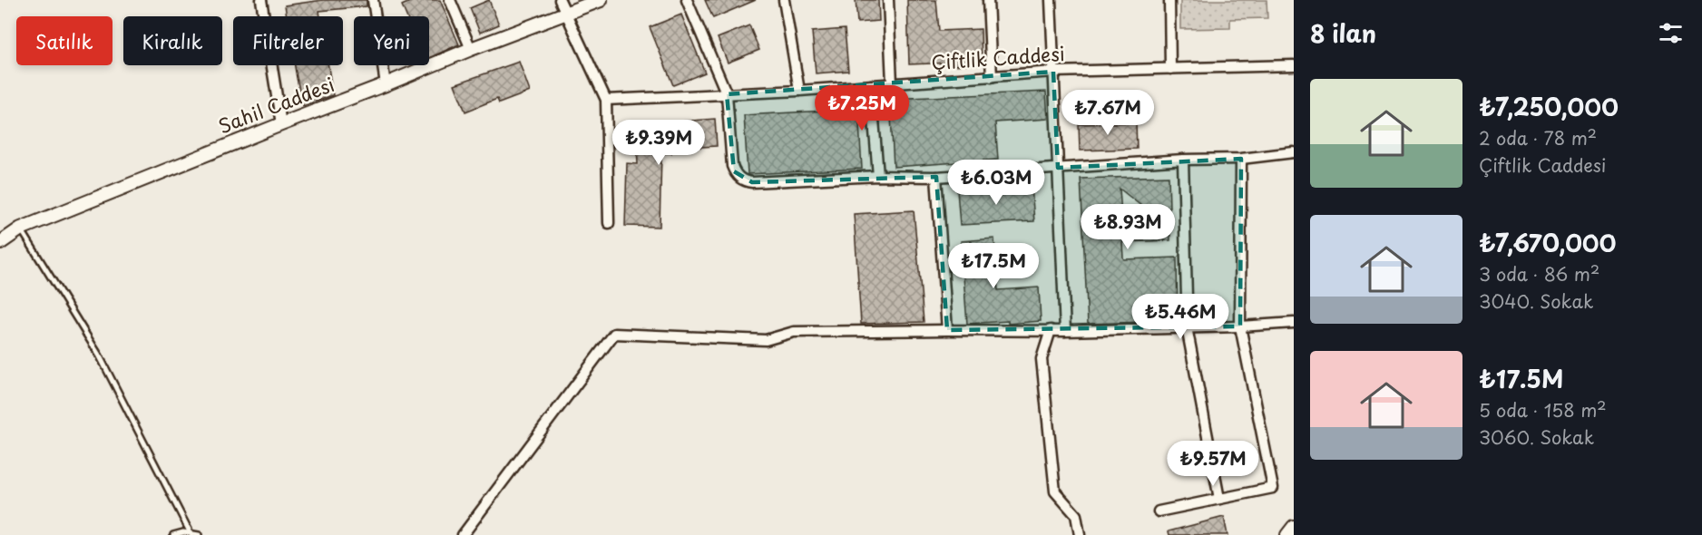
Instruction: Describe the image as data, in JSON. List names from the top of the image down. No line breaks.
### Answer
{"streets":{"street":["Çiftlik Caddesi","Sahil Caddesi"]},"page":{"heading":"8 ilan","chip":["Satılık","Kiralık","Filtreler","Yeni"],"list":[{"name":"₺7,250,000","note":"2 oda · 78 m² · Çiftlik Caddesi"},{"name":"₺7,670,000","note":"3 oda · 86 m² · 3040. Sokak"},{"name":"₺17.5M","note":"5 oda · 158 m² · 3060. Sokak"}],"price":["₺7.25M","₺7.67M","₺9.39M","₺6.03M","₺8.93M","₺17.5M","₺5.46M","₺9.57M"]}}
